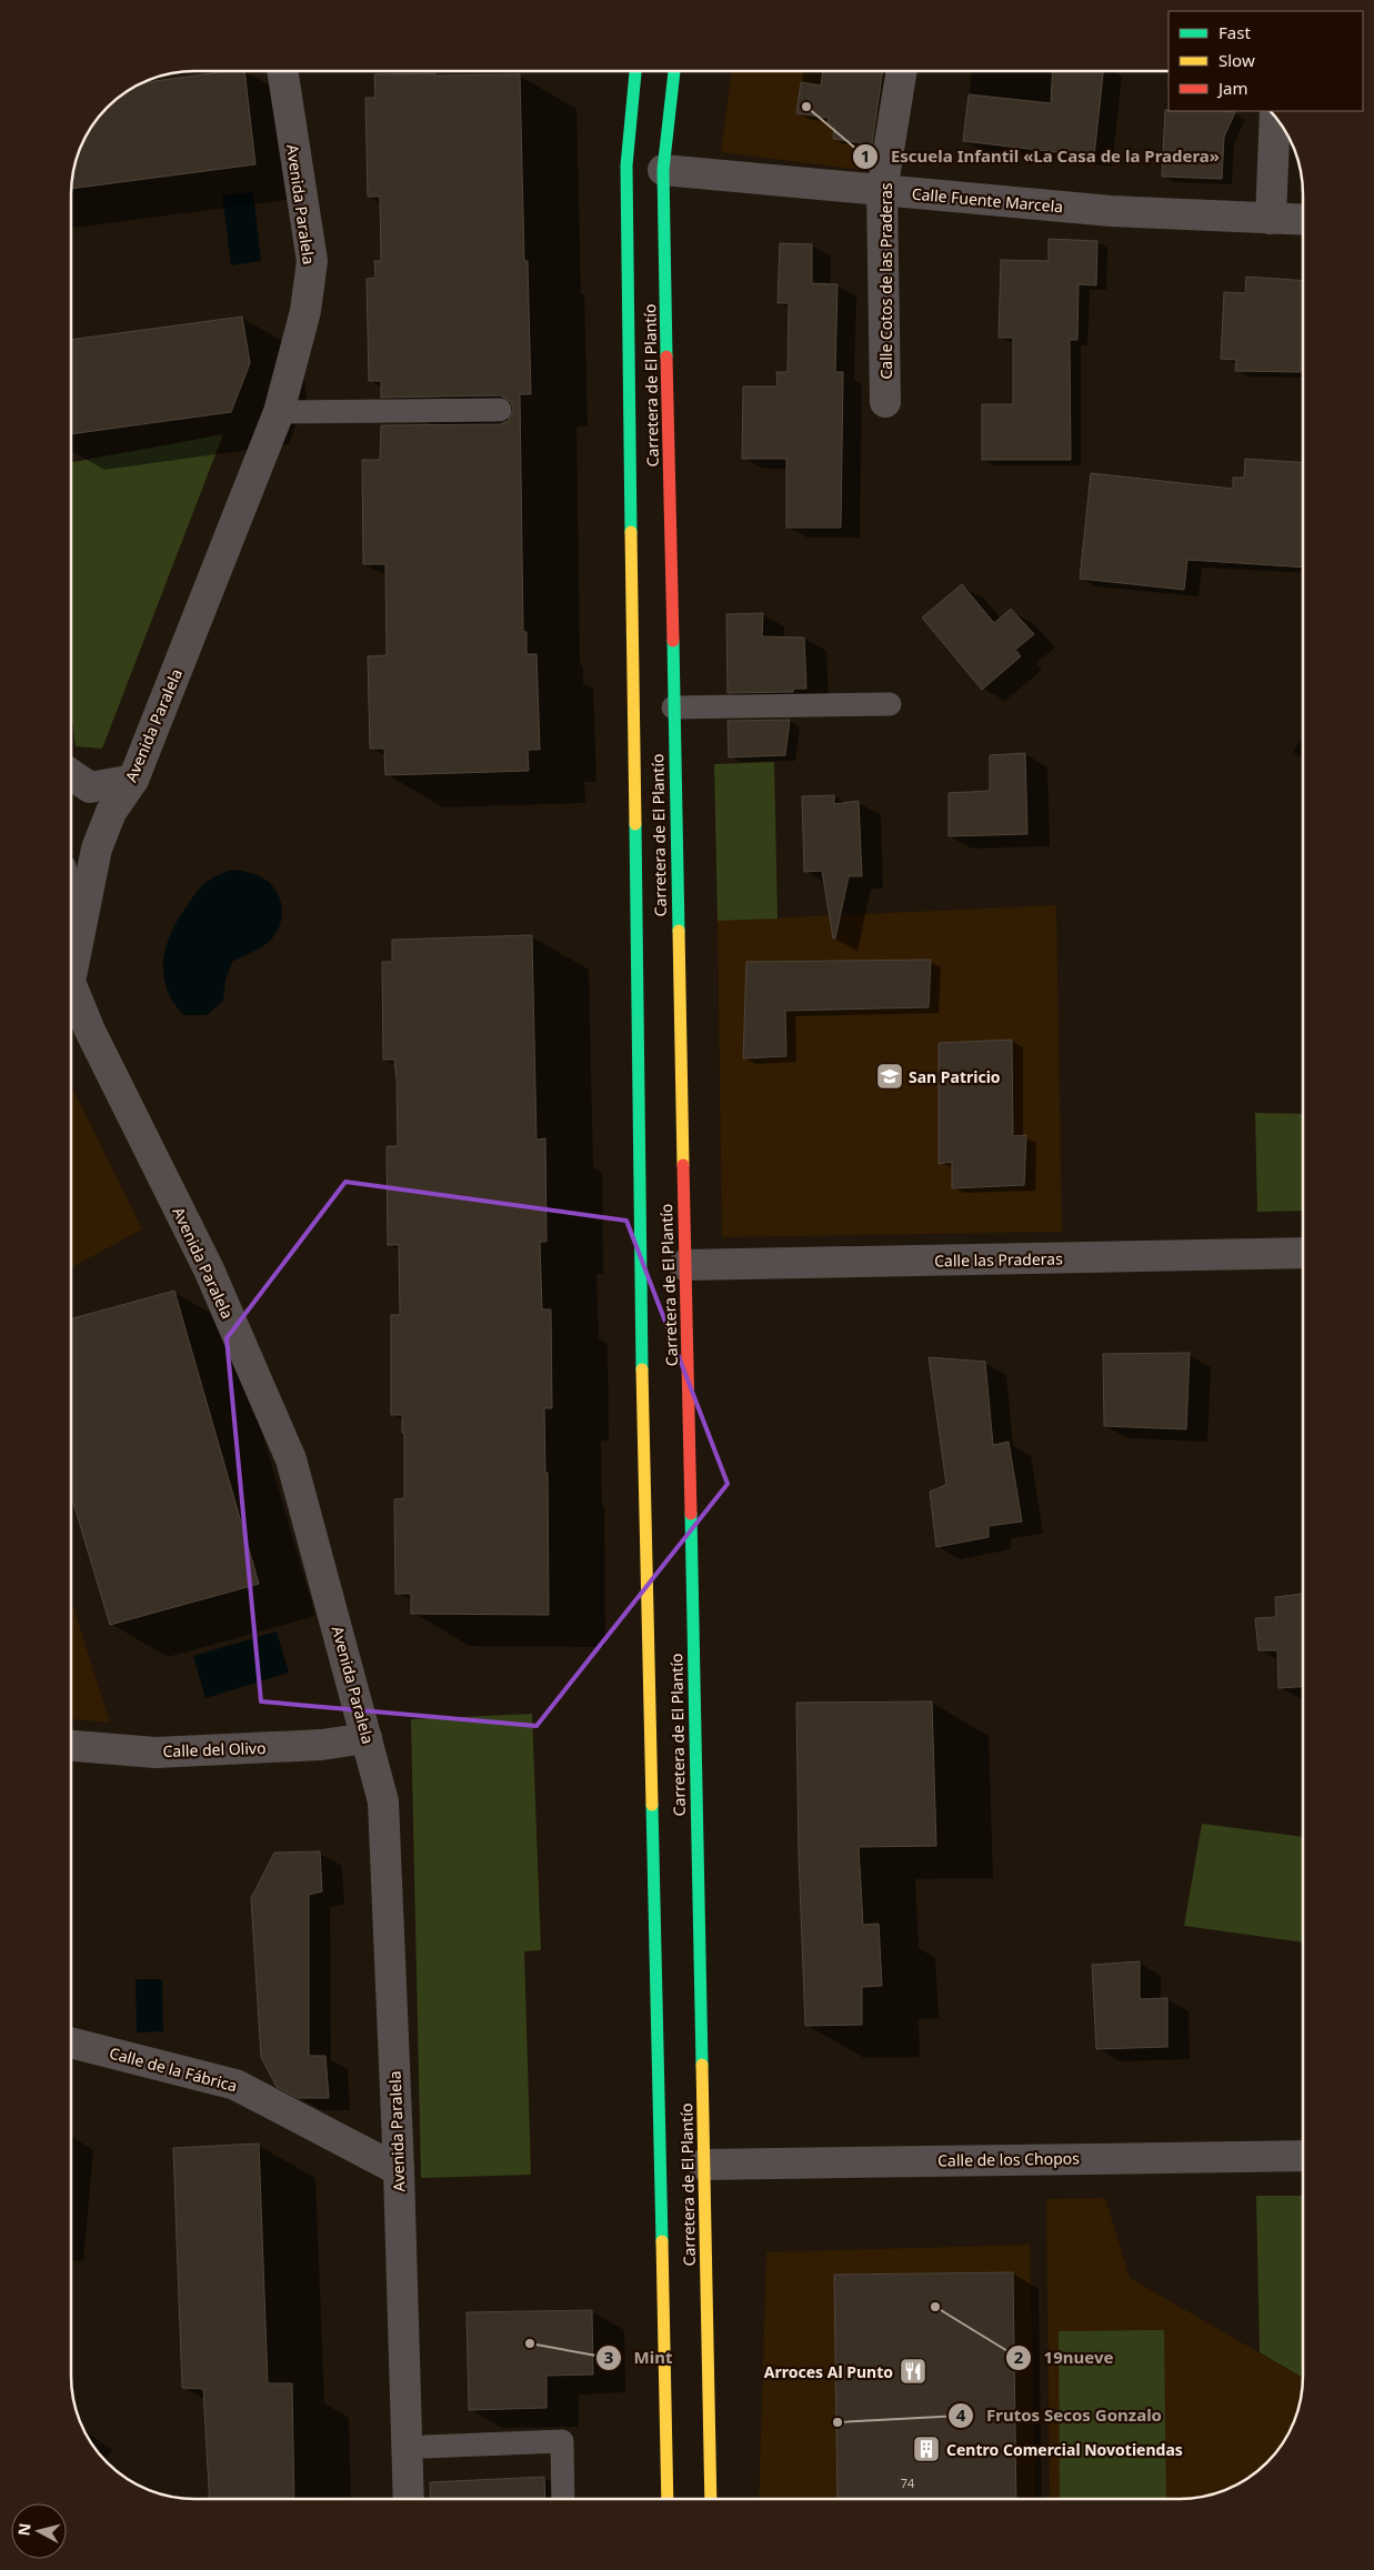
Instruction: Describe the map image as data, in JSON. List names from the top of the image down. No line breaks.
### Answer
{"streets":{"street":["Calle Fuente Marcela","Avenida Paralela","Calle Cotos de las Praderas","Carretera de El Plantío","Calle las Praderas","Calle del Olivo","Calle de la Fábrica","Calle de los Chopos"]},"crossings":[["Calle Fuente Marcela","Calle Cotos de las Praderas"],["Calle Fuente Marcela","Carretera de El Plantío"],["Avenida Paralela","Calle del Olivo"],["Avenida Paralela","Calle de la Fábrica"],["Carretera de El Plantío","Calle las Praderas"],["Carretera de El Plantío","Calle de los Chopos"]],"places":{"other":["Escuela Infantil «La Casa de la Pradera»","19nueve","Mint","Frutos Secos Gonzalo"],"school or university":["San Patricio"],"restaurant":["Arroces Al Punto"],"building":["Centro Comercial Novotiendas"]},"house_numbers":["74"],"legend":["Fast","Slow","Jam"],"north":"left"}
